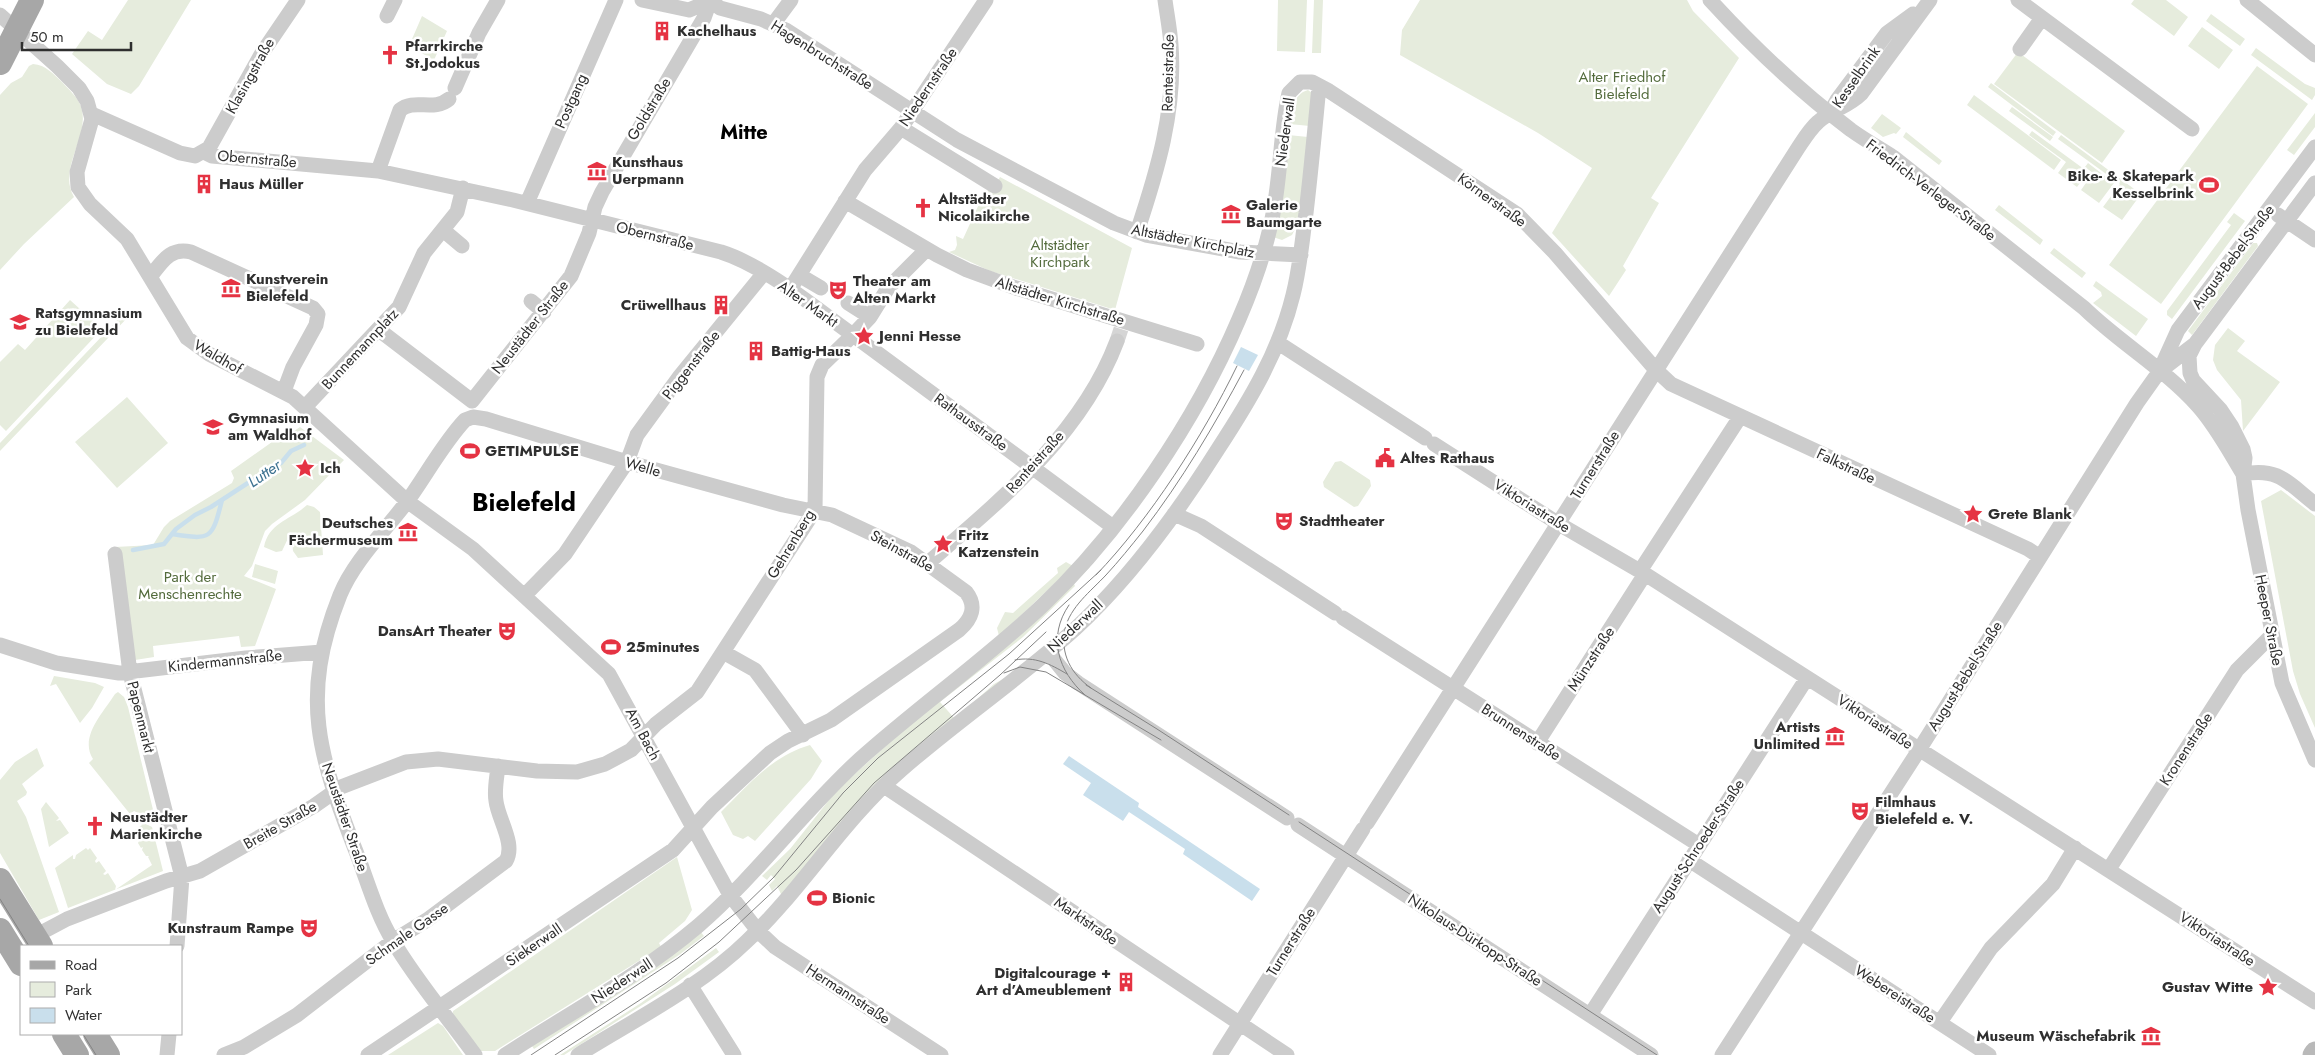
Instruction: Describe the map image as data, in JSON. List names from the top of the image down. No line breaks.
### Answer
{"streets":{"street":["Hagenbruchstraße","Renteistraße","Klasingstraße","Kesselbrink","Niedernstraße","Postgang","Goldstraße","Niederwall","Obernstraße","Friedrich-Verleger-Straße","Körnerstraße","Altstädter Kirchplatz","August-Bebel-Straße","Altstädter Kirchstraße","Alter Markt","Neustädter Straße","Bunnemannplatz","Waldhof","Piggenstraße","Rathausstraße","Turnerstraße","Falkstraße","Welle","Viktoriastraße","Gehrenberg","Steinstraße","Heeper Straße","Münzstraße","Kindermannstraße","Papenmarkt","Brunnenstraße","Am Bach","Kronenstraße","Breite Straße","August-Schroeder-Straße","Marktstraße","Schmale Gasse","Nikolaus-Dürkopp-Straße","Siekerwall","Hermannstraße","Webereistraße"]},"crossings":[["Hagenbruchstraße","Niedernstraße"],["Hagenbruchstraße","Goldstraße"],["Hagenbruchstraße","Altstädter Kirchplatz"],["Renteistraße","Altstädter Kirchplatz"],["Renteistraße","Altstädter Kirchstraße"],["Renteistraße","Rathausstraße"],["Renteistraße","Steinstraße"],["Klasingstraße","Obernstraße"],["Kesselbrink","Friedrich-Verleger-Straße"],["Kesselbrink","Turnerstraße"],["Niedernstraße","Altstädter Kirchplatz"],["Niedernstraße","Altstädter Kirchstraße"],["Niedernstraße","Alter Markt"],["Postgang","Obernstraße"],["Goldstraße","Obernstraße"],["Goldstraße","Neustädter Straße"],["Niederwall","Körnerstraße"],["Niederwall","Altstädter Kirchplatz"],["Niederwall","Rathausstraße"],["Niederwall","Brunnenstraße"],["Niederwall","Am Bach"],["Niederwall","Marktstraße"],["Niederwall","Nikolaus-Dürkopp-Straße"],["Niederwall","Hermannstraße"],["Obernstraße","Alter Markt"],["Obernstraße","Neustädter Straße"],["Obernstraße","Bunnemannplatz"],["Obernstraße","Waldhof"],["Obernstraße","Piggenstraße"],["Friedrich-Verleger-Straße","August-Bebel-Straße"],["Friedrich-Verleger-Straße","Turnerstraße"],["Friedrich-Verleger-Straße","Heeper Straße"],["Körnerstraße","Turnerstraße"],["Körnerstraße","Falkstraße"],["August-Bebel-Straße","Falkstraße"],["August-Bebel-Straße","Viktoriastraße"],["August-Bebel-Straße","Heeper Straße"],["August-Bebel-Straße","Webereistraße"],["Altstädter Kirchstraße","Alter Markt"],["Alter Markt","Piggenstraße"],["Alter Markt","Rathausstraße"],["Alter Markt","Gehrenberg"],["Neustädter Straße","Waldhof"],["Neustädter Straße","Welle"],["Neustädter Straße","Kindermannstraße"],["Neustädter Straße","Am Bach"],["Neustädter Straße","Breite Straße"],["Neustädter Straße","Schmale Gasse"],["Neustädter Straße","Siekerwall"],["Bunnemannplatz","Waldhof"],["Waldhof","Am Bach"],["Piggenstraße","Welle"],["Turnerstraße","Falkstraße"],["Turnerstraße","Viktoriastraße"],["Turnerstraße","Brunnenstraße"],["Turnerstraße","Marktstraße"],["Turnerstraße","Nikolaus-Dürkopp-Straße"],["Falkstraße","Münzstraße"],["Welle","Gehrenberg"],["Welle","Steinstraße"],["Viktoriastraße","Münzstraße"],["Viktoriastraße","Kronenstraße"],["Viktoriastraße","August-Schroeder-Straße"],["Gehrenberg","Steinstraße"],["Gehrenberg","Am Bach"],["Gehrenberg","Breite Straße"],["Heeper Straße","Kronenstraße"],["Münzstraße","Brunnenstraße"],["Kindermannstraße","Papenmarkt"],["Papenmarkt","Breite Straße"],["Brunnenstraße","August-Schroeder-Straße"],["Am Bach","Breite Straße"],["Am Bach","Siekerwall"],["Breite Straße","Schmale Gasse"],["August-Schroeder-Straße","Nikolaus-Dürkopp-Straße"]],"districts":["Mitte","Bielefeld"],"water":["Lutter"],"parks":["Alter Friedhof Bielefeld","Altstädter Kirchpark","Park der Menschenrechte"],"places":{"building":["Kachelhaus","Haus Müller","Crüwellhaus","Battig-Haus","Digitalcourage + Art d’Ameublement"],"church":["Pfarrkirche St.Jodokus","Altstädter Nicolaikirche","Neustädter Marienkirche"],"museum":["Kunsthaus Uerpmann","Galerie Baumgarte","Kunstverein Bielefeld","Deutsches Fächermuseum","Artists Unlimited","Museum Wäschefabrik"],"sports":["Bike- & Skatepark Kesselbrink","GETIMPULSE","25minutes","Bionic"],"theatre":["Theater am Alten Markt","Stadttheater","DansArt Theater","Filmhaus Bielefeld e. V.","Kunstraum Rampe"],"school or university":["Ratsgymnasium zu Bielefeld","Gymnasium am Waldhof"],"place":["Jenni Hesse","Ich","Grete Blank","Fritz Katzenstein","Gustav Witte"],"public building":["Altes Rathaus"]},"legend":["Road","Park","Water"],"scale_bar":"50 m"}
